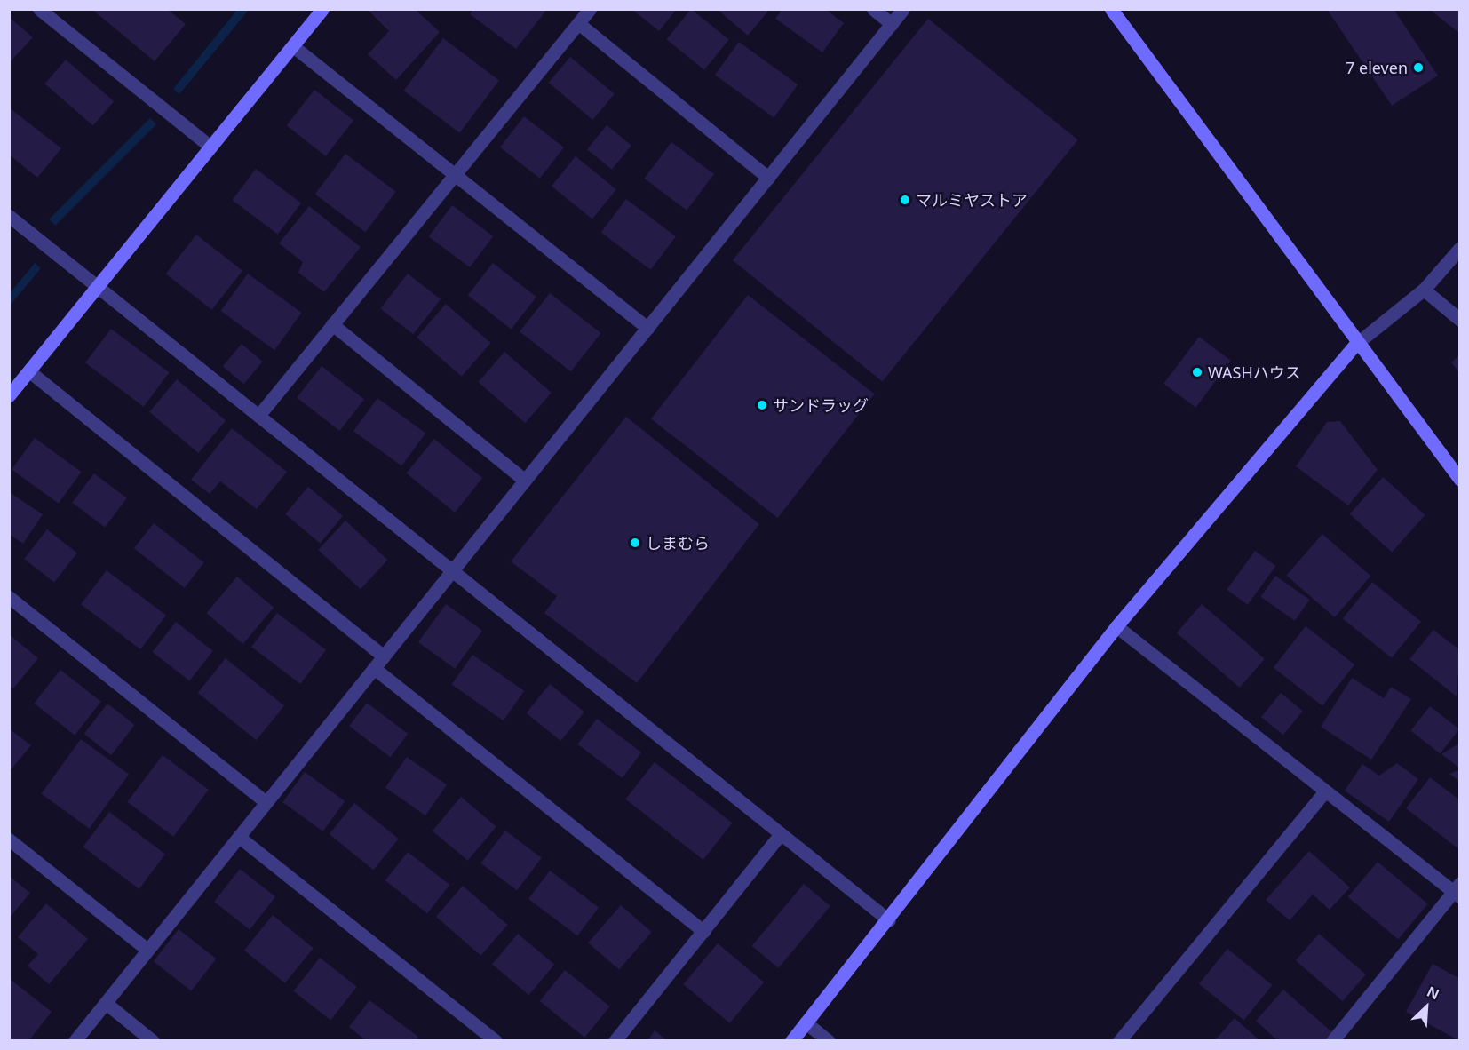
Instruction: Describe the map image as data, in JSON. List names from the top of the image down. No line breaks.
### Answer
{"places":["7 eleven","マルミヤストア","WASHハウス","サンドラッグ","しまむら"],"north":"top right"}
